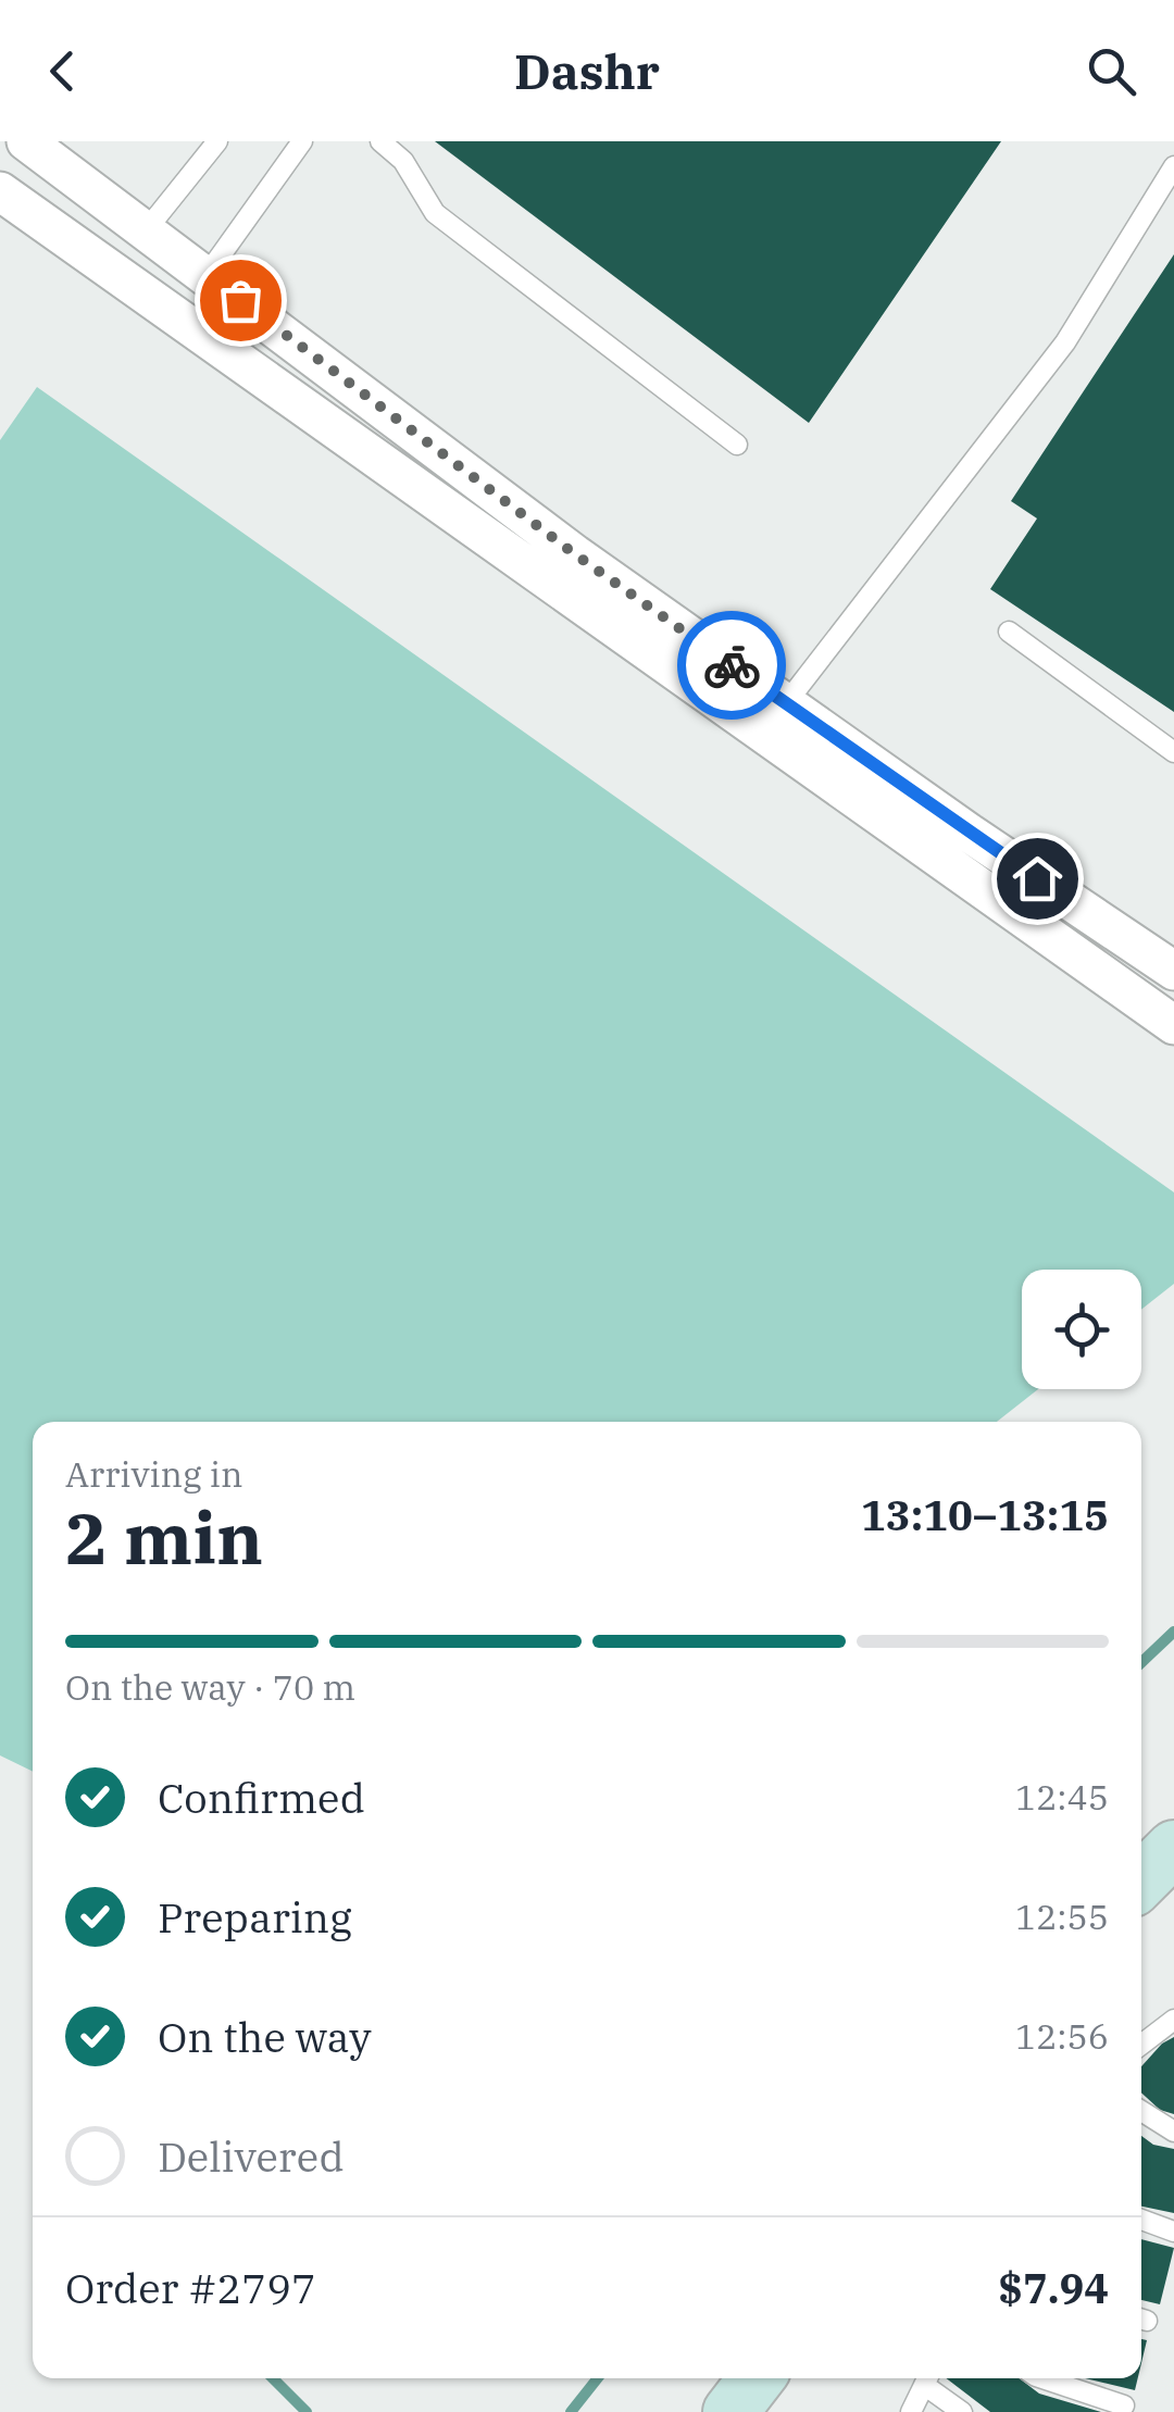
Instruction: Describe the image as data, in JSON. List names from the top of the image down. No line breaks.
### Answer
{"page":{"header":"Dashr","heading":["2 min","Arriving in","13:10–13:15"],"panel":["Order #2797","$7.94"],"bar":"On the way · 70 m","list":[["Confirmed","12:45"],["Preparing","12:55"],["On the way","12:56"],"Delivered"]}}
